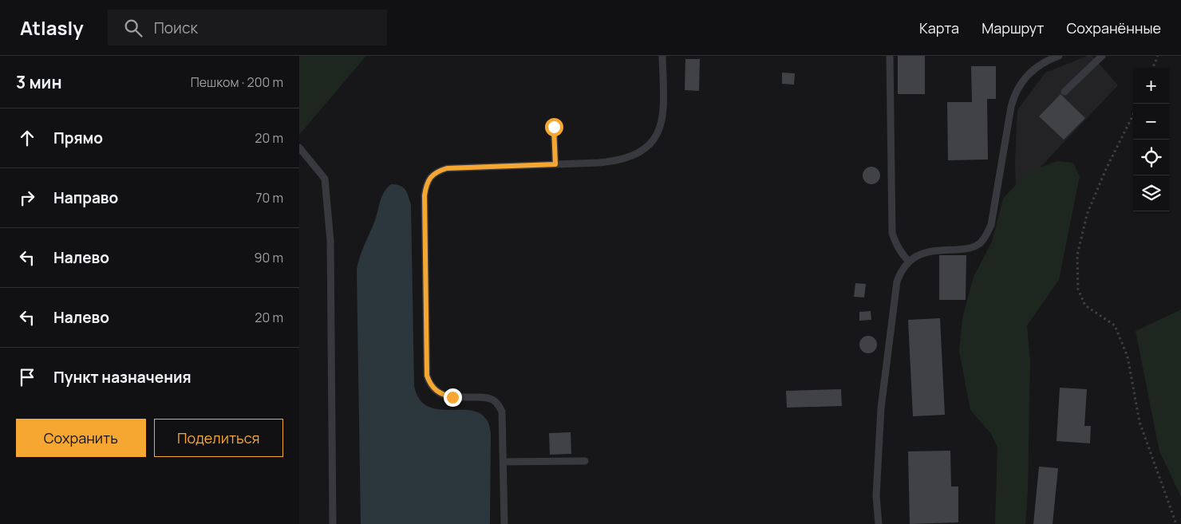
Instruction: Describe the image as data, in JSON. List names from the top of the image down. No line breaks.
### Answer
{"page":{"header":"Atlasly","search":"Поиск","nav":["Карта","Маршрут","Сохранённые"],"heading":["3 мин","Пешком · 200 m"],"map_buttons":["+","−"],"list":[["Прямо","20 m"],["Направо","70 m"],["Налево","90 m"],["Налево","20 m"],"Пункт назначения"],"buttons":["Сохранить","Поделиться"]}}
